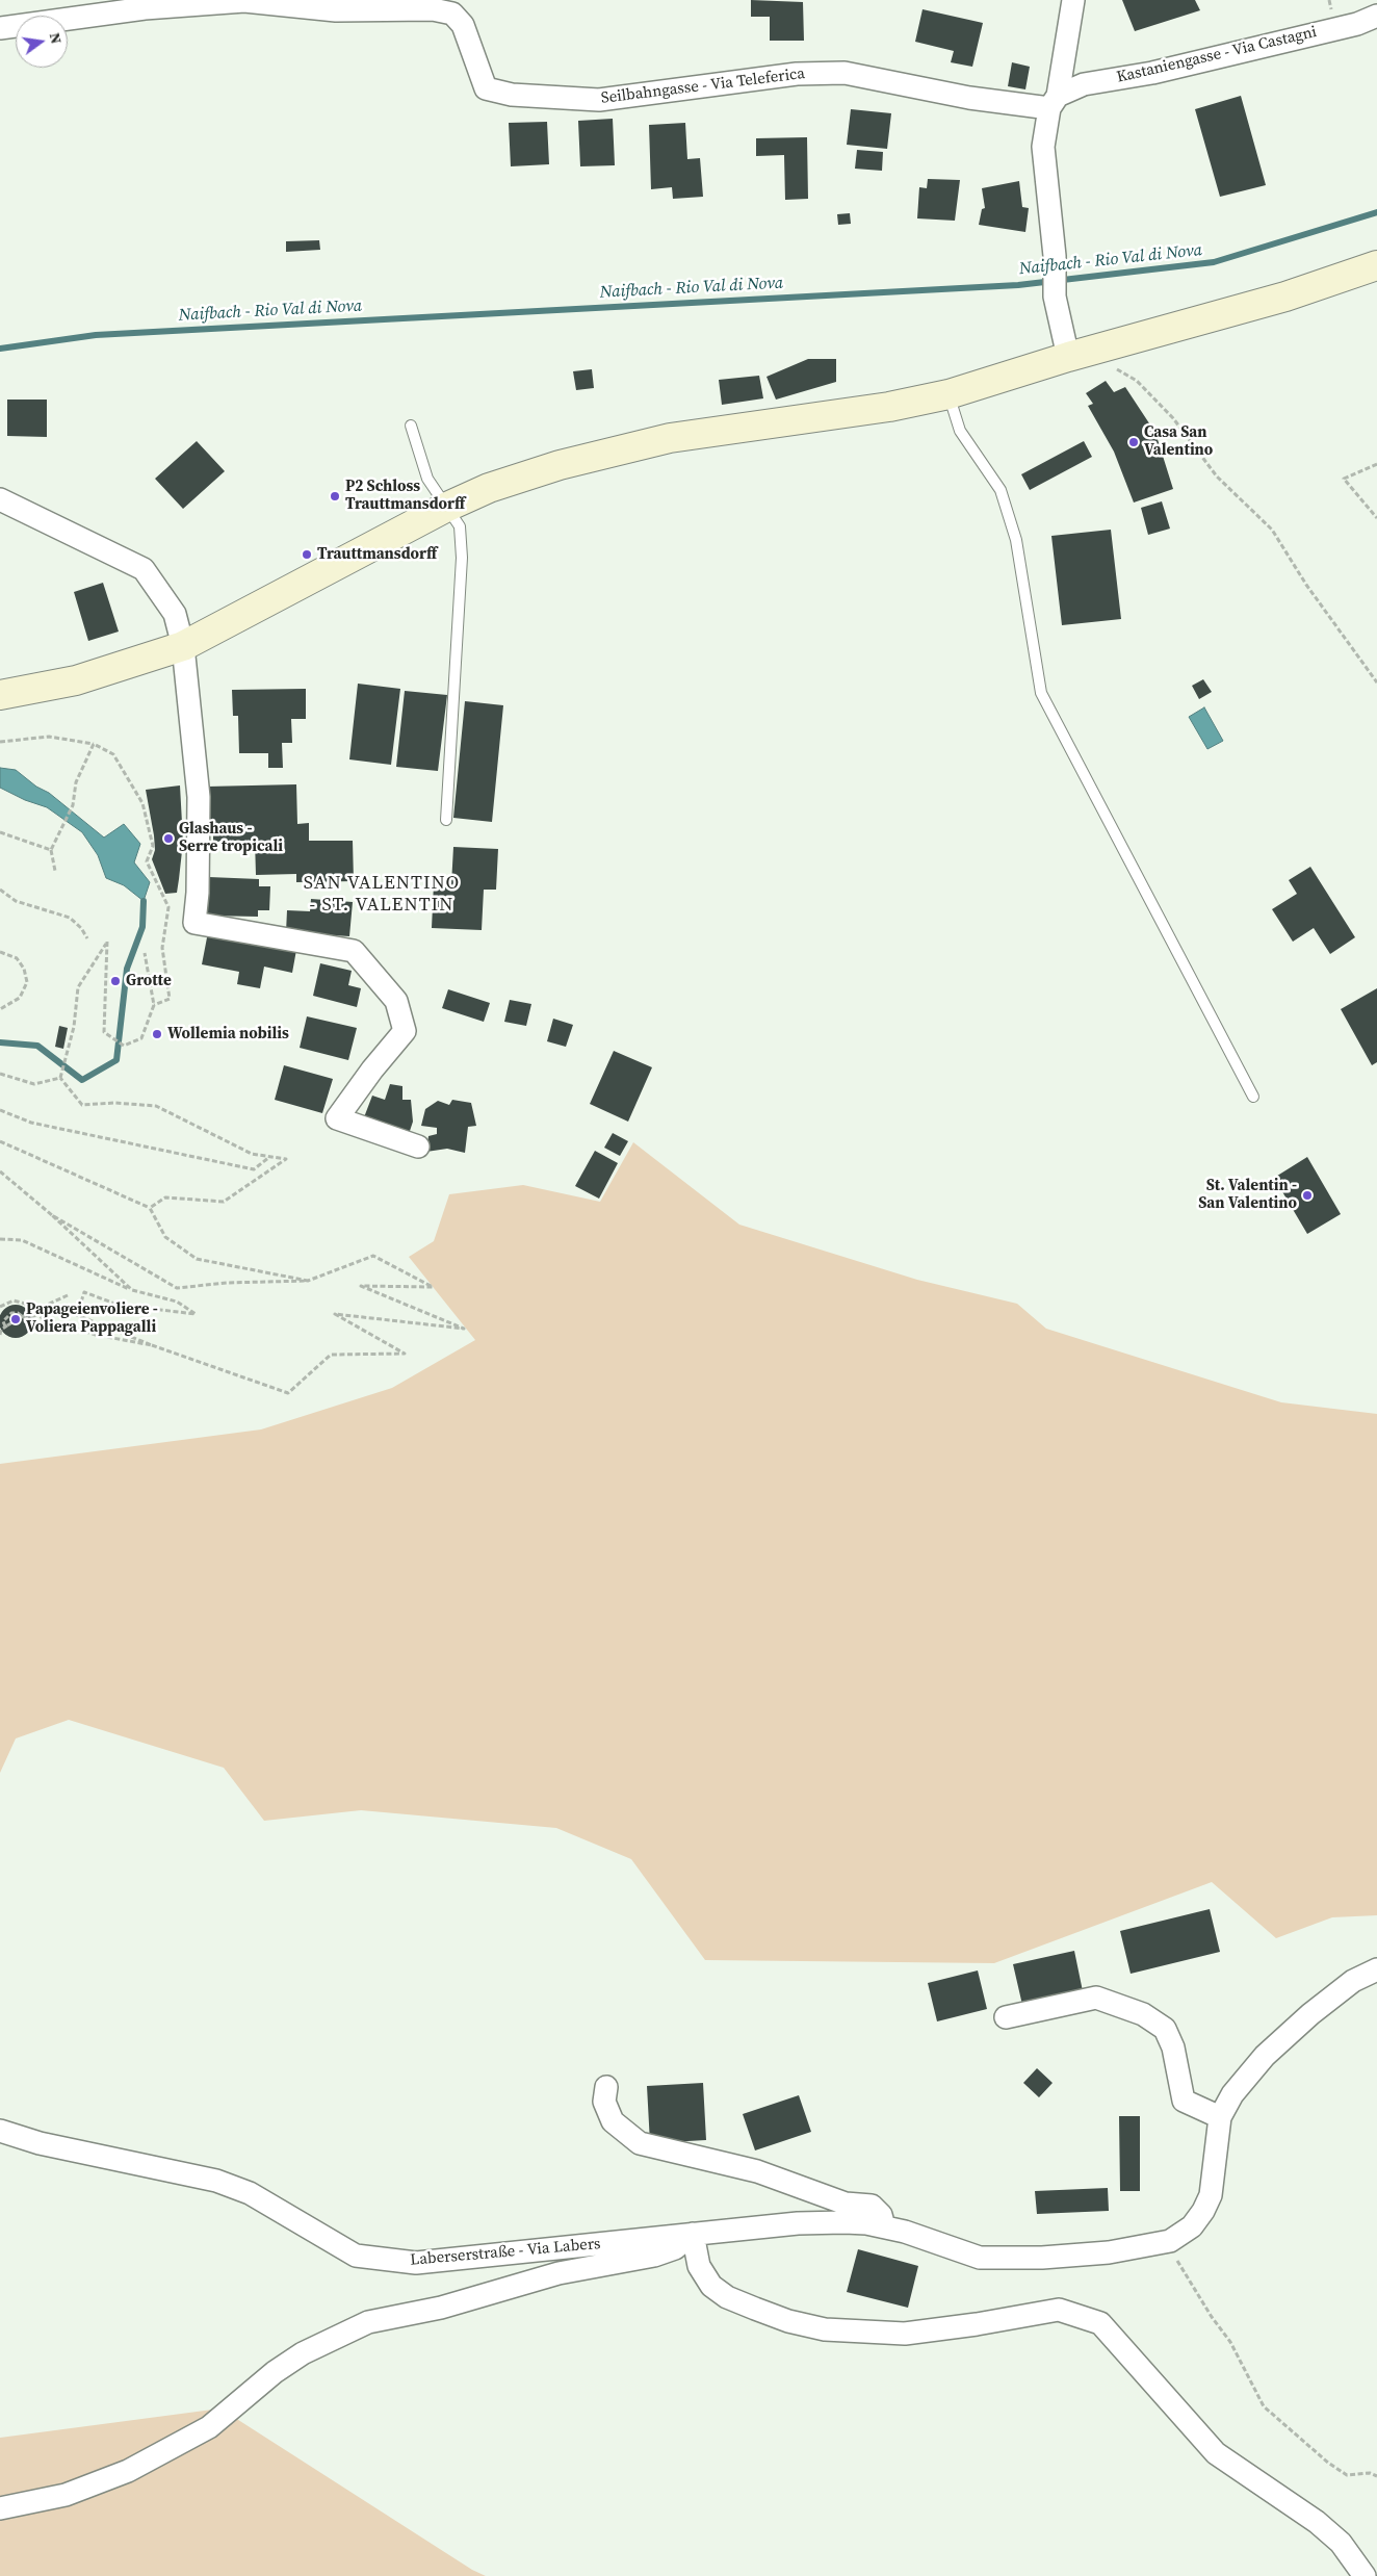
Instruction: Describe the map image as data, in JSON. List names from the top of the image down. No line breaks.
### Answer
{"streets":{"street":["Kastaniengasse - Via Castagni","Seilbahngasse - Via Teleferica","Laberserstraße - Via Labers"]},"crossings":[["Kastaniengasse - Via Castagni","Seilbahngasse - Via Teleferica"]],"districts":["SAN VALENTINO - ST. VALENTIN"],"water":["Naifbach - Rio Val di Nova"],"places":["Casa San Valentino","P2 Schloss Trauttmansdorff","Trauttmansdorff","Glashaus - Serre tropicali","Grotte","Wollemia nobilis","St. Valentin - San Valentino","Papageienvoliere - Voliera Pappagalli"],"north":"right"}
